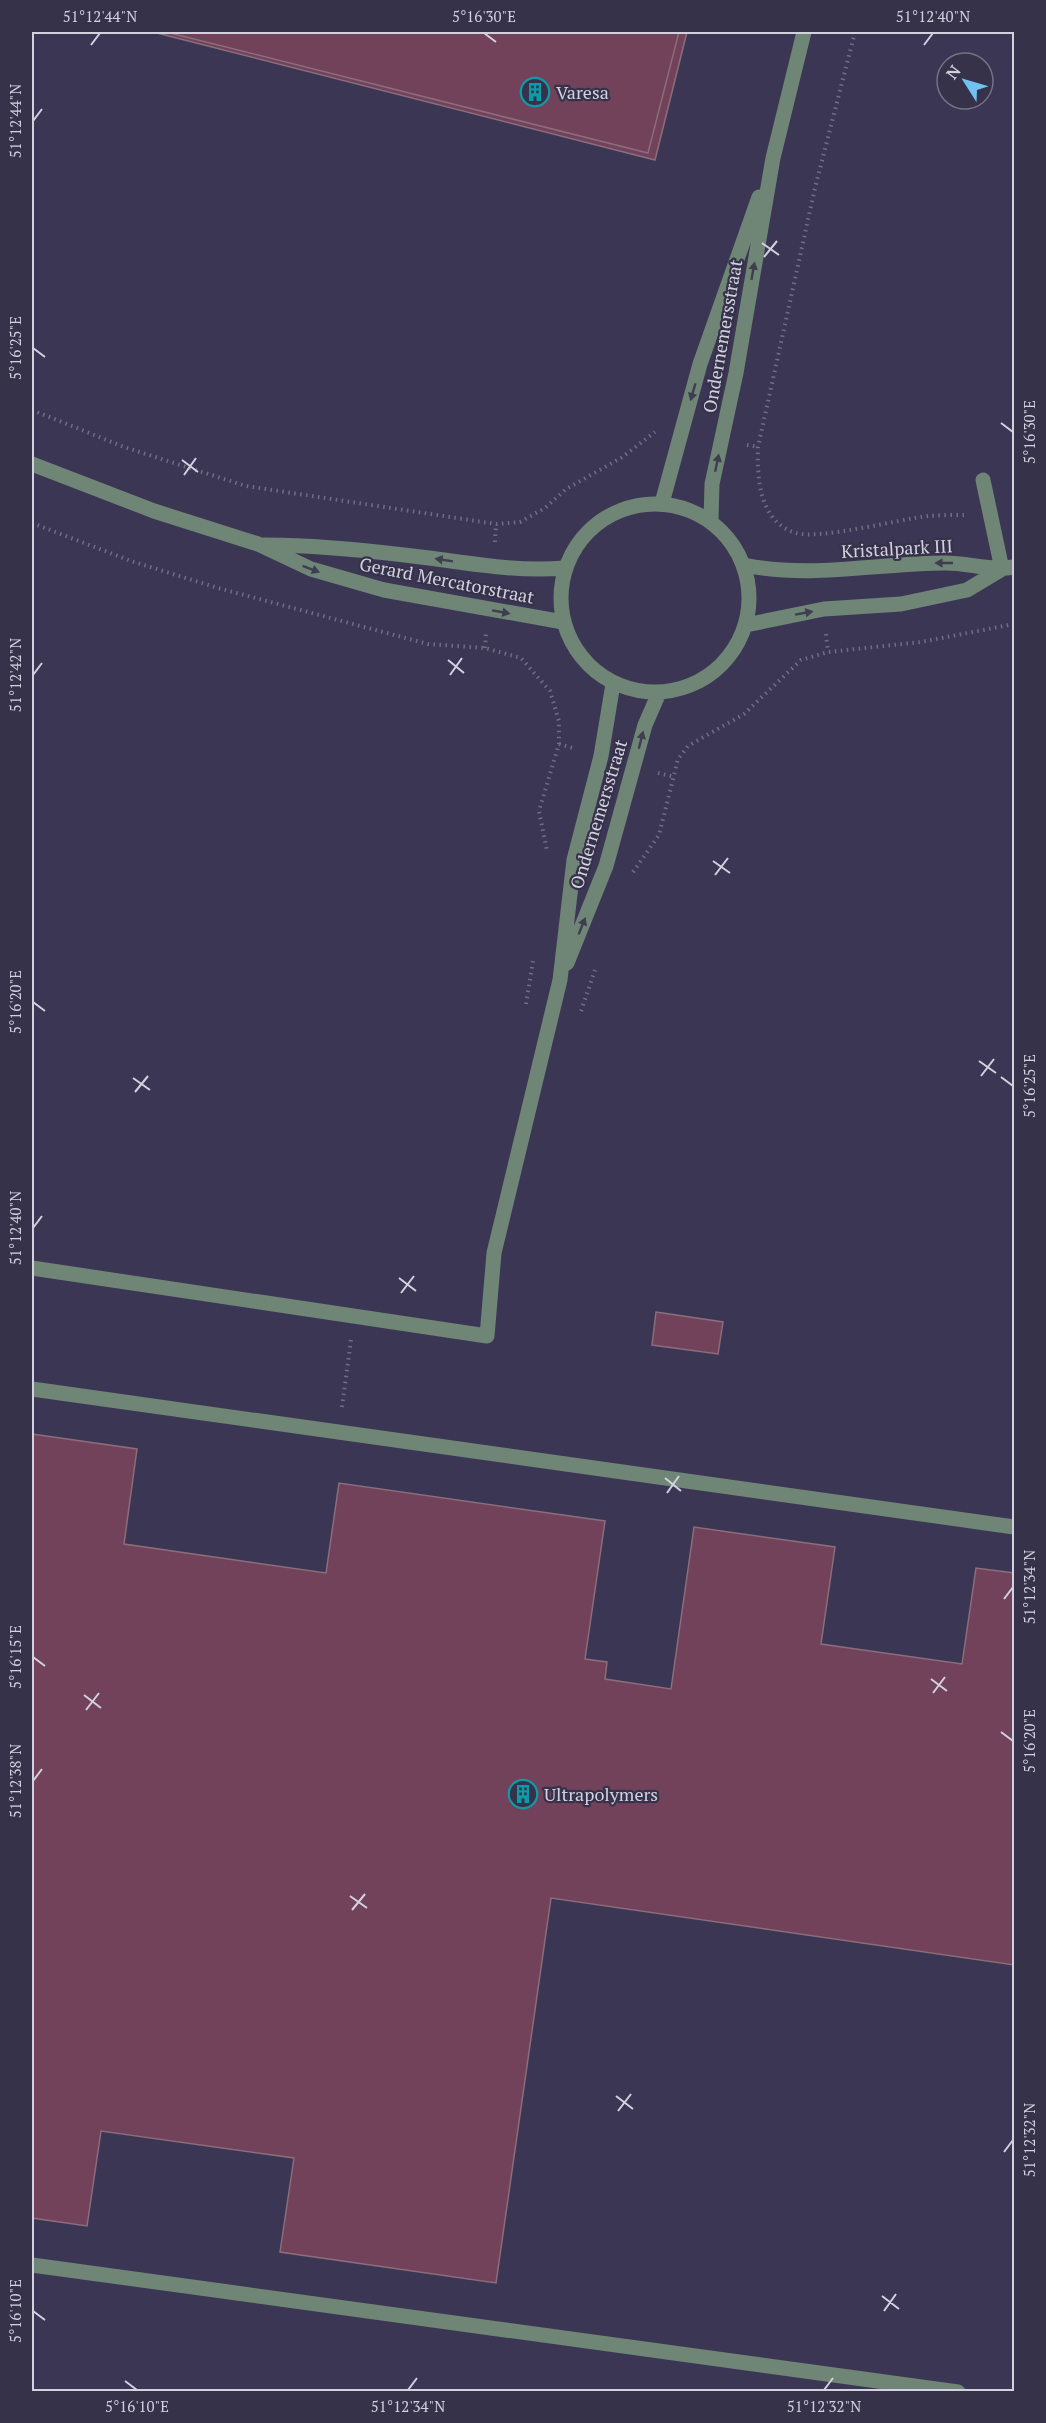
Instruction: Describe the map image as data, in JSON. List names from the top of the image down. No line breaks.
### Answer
{"streets":{"street":["Ondernemersstraat","Kristalpark III","Gerard Mercatorstraat"]},"crossings":[["Ondernemersstraat","Kristalpark III"],["Ondernemersstraat","Gerard Mercatorstraat"],["Kristalpark III","Gerard Mercatorstraat"]],"places":{"building":["Varesa","Ultrapolymers"]},"north":"top left","coordinates":["51°12'44\"N","5°16'30\"E","51°12'40\"N","5°16'25\"E","51°12'42\"N","5°16'20\"E","51°12'34\"N","5°16'15\"E","51°12'38\"N","51°12'32\"N","5°16'10\"E"]}
